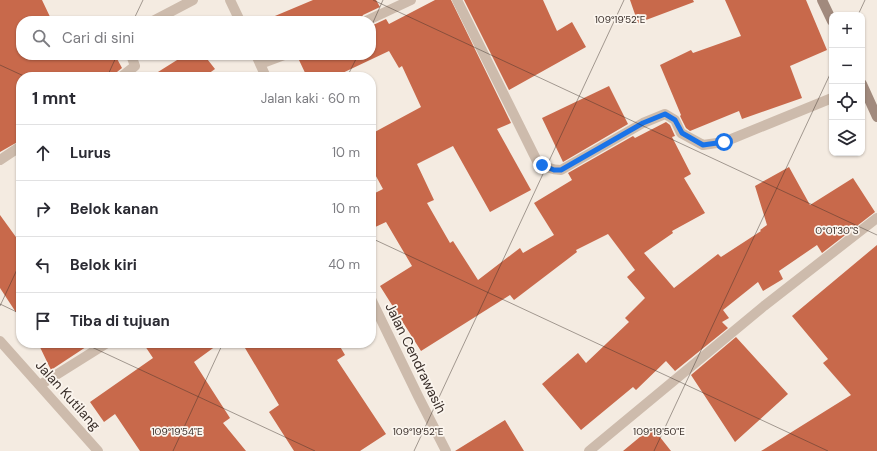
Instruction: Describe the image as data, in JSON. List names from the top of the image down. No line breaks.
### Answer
{"streets":{"street":["Jalan Cendrawasih","Jalan Kutilang"]},"page":{"map_buttons":["+","−"],"search":"Cari di sini","heading":["1 mnt","Jalan kaki · 60 m"],"list":[["Lurus","10 m"],["Belok kanan","10 m"],["Belok kiri","40 m"],"Tiba di tujuan"]},"coordinates":["109°19'52\"E","0°01'30\"S","109°19'54\"E","109°19'50\"E"]}
